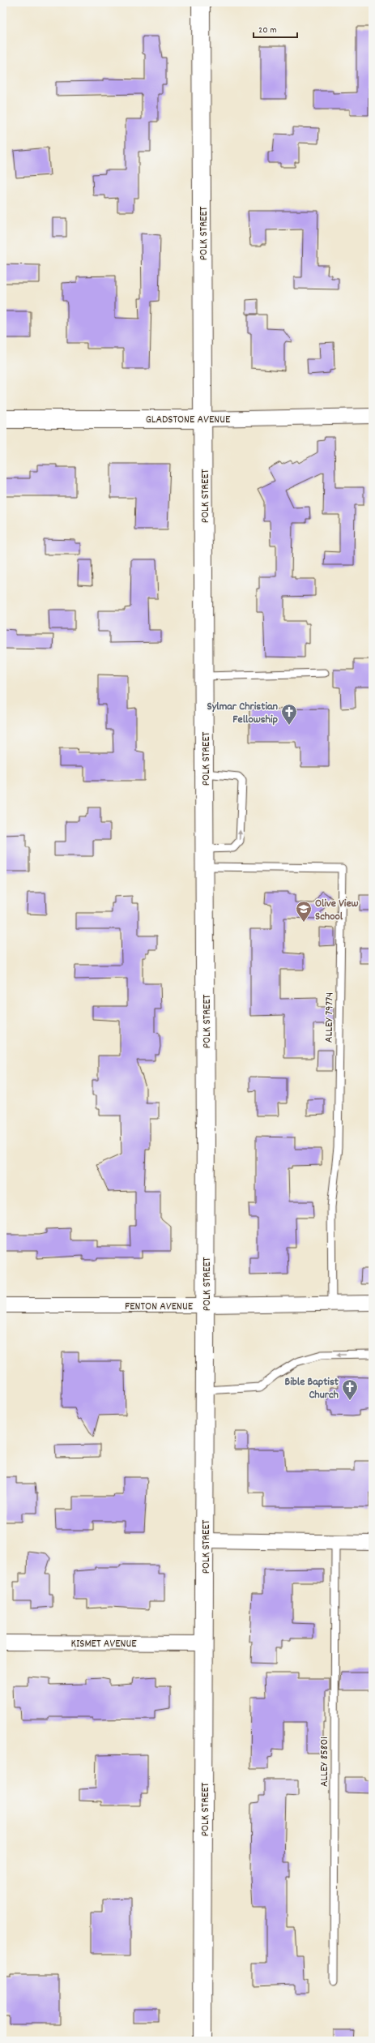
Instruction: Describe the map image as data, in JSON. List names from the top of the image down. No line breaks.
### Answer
{"streets":{"street":["POLK STREET","GLADSTONE AVENUE","FENTON AVENUE","KISMET AVENUE"],"lane":["ALLEY 79774","ALLEY 85801"]},"crossings":[["POLK STREET","GLADSTONE AVENUE"],["POLK STREET","ALLEY 79774"],["POLK STREET","FENTON AVENUE"],["POLK STREET","KISMET AVENUE"],["ALLEY 79774","FENTON AVENUE"]],"places":{"church":["Sylmar Christian Fellowship","Bible Baptist Church"],"school or university":["Olive View School"]},"scale_bar":"20 m"}
